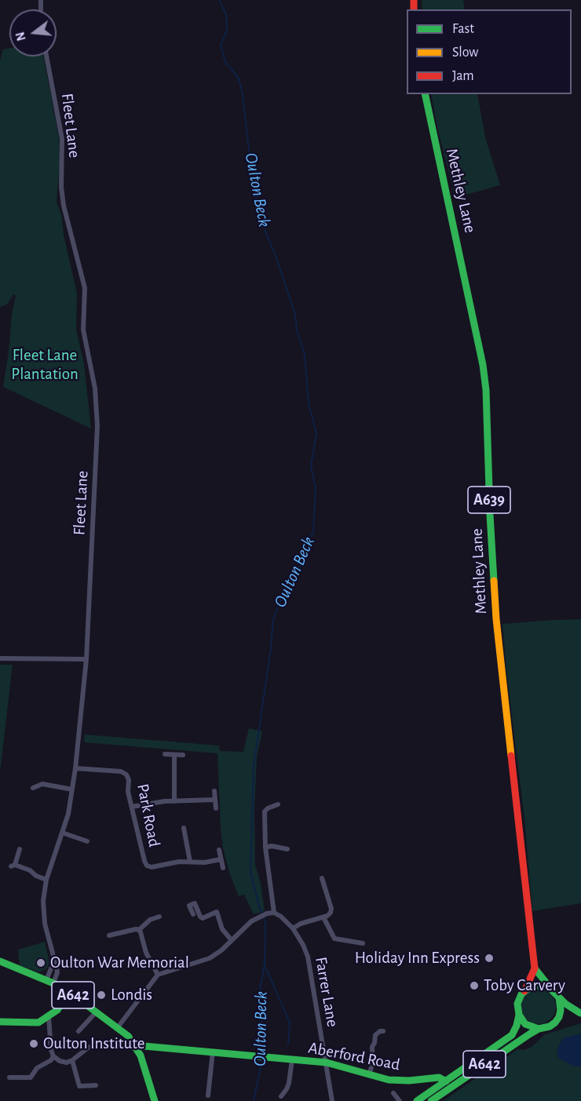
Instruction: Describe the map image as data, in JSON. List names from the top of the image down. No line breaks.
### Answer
{"streets":{"main road":["Methley Lane","A639","A642","Aberford Road"],"street":["Fleet Lane","Park Road","Farrer Lane"]},"crossings":[["Fleet Lane","Park Road"],["Fleet Lane","A642"],["Methley Lane","A642"],["Farrer Lane","Aberford Road"],["A642","Aberford Road"]],"water":["Oulton Beck"],"parks":["Fleet Lane Plantation"],"places":["Holiday Inn Express","Oulton War Memorial","Toby Carvery","Londis","Oulton Institute"],"legend":["Fast","Slow","Jam"],"north":"left"}
